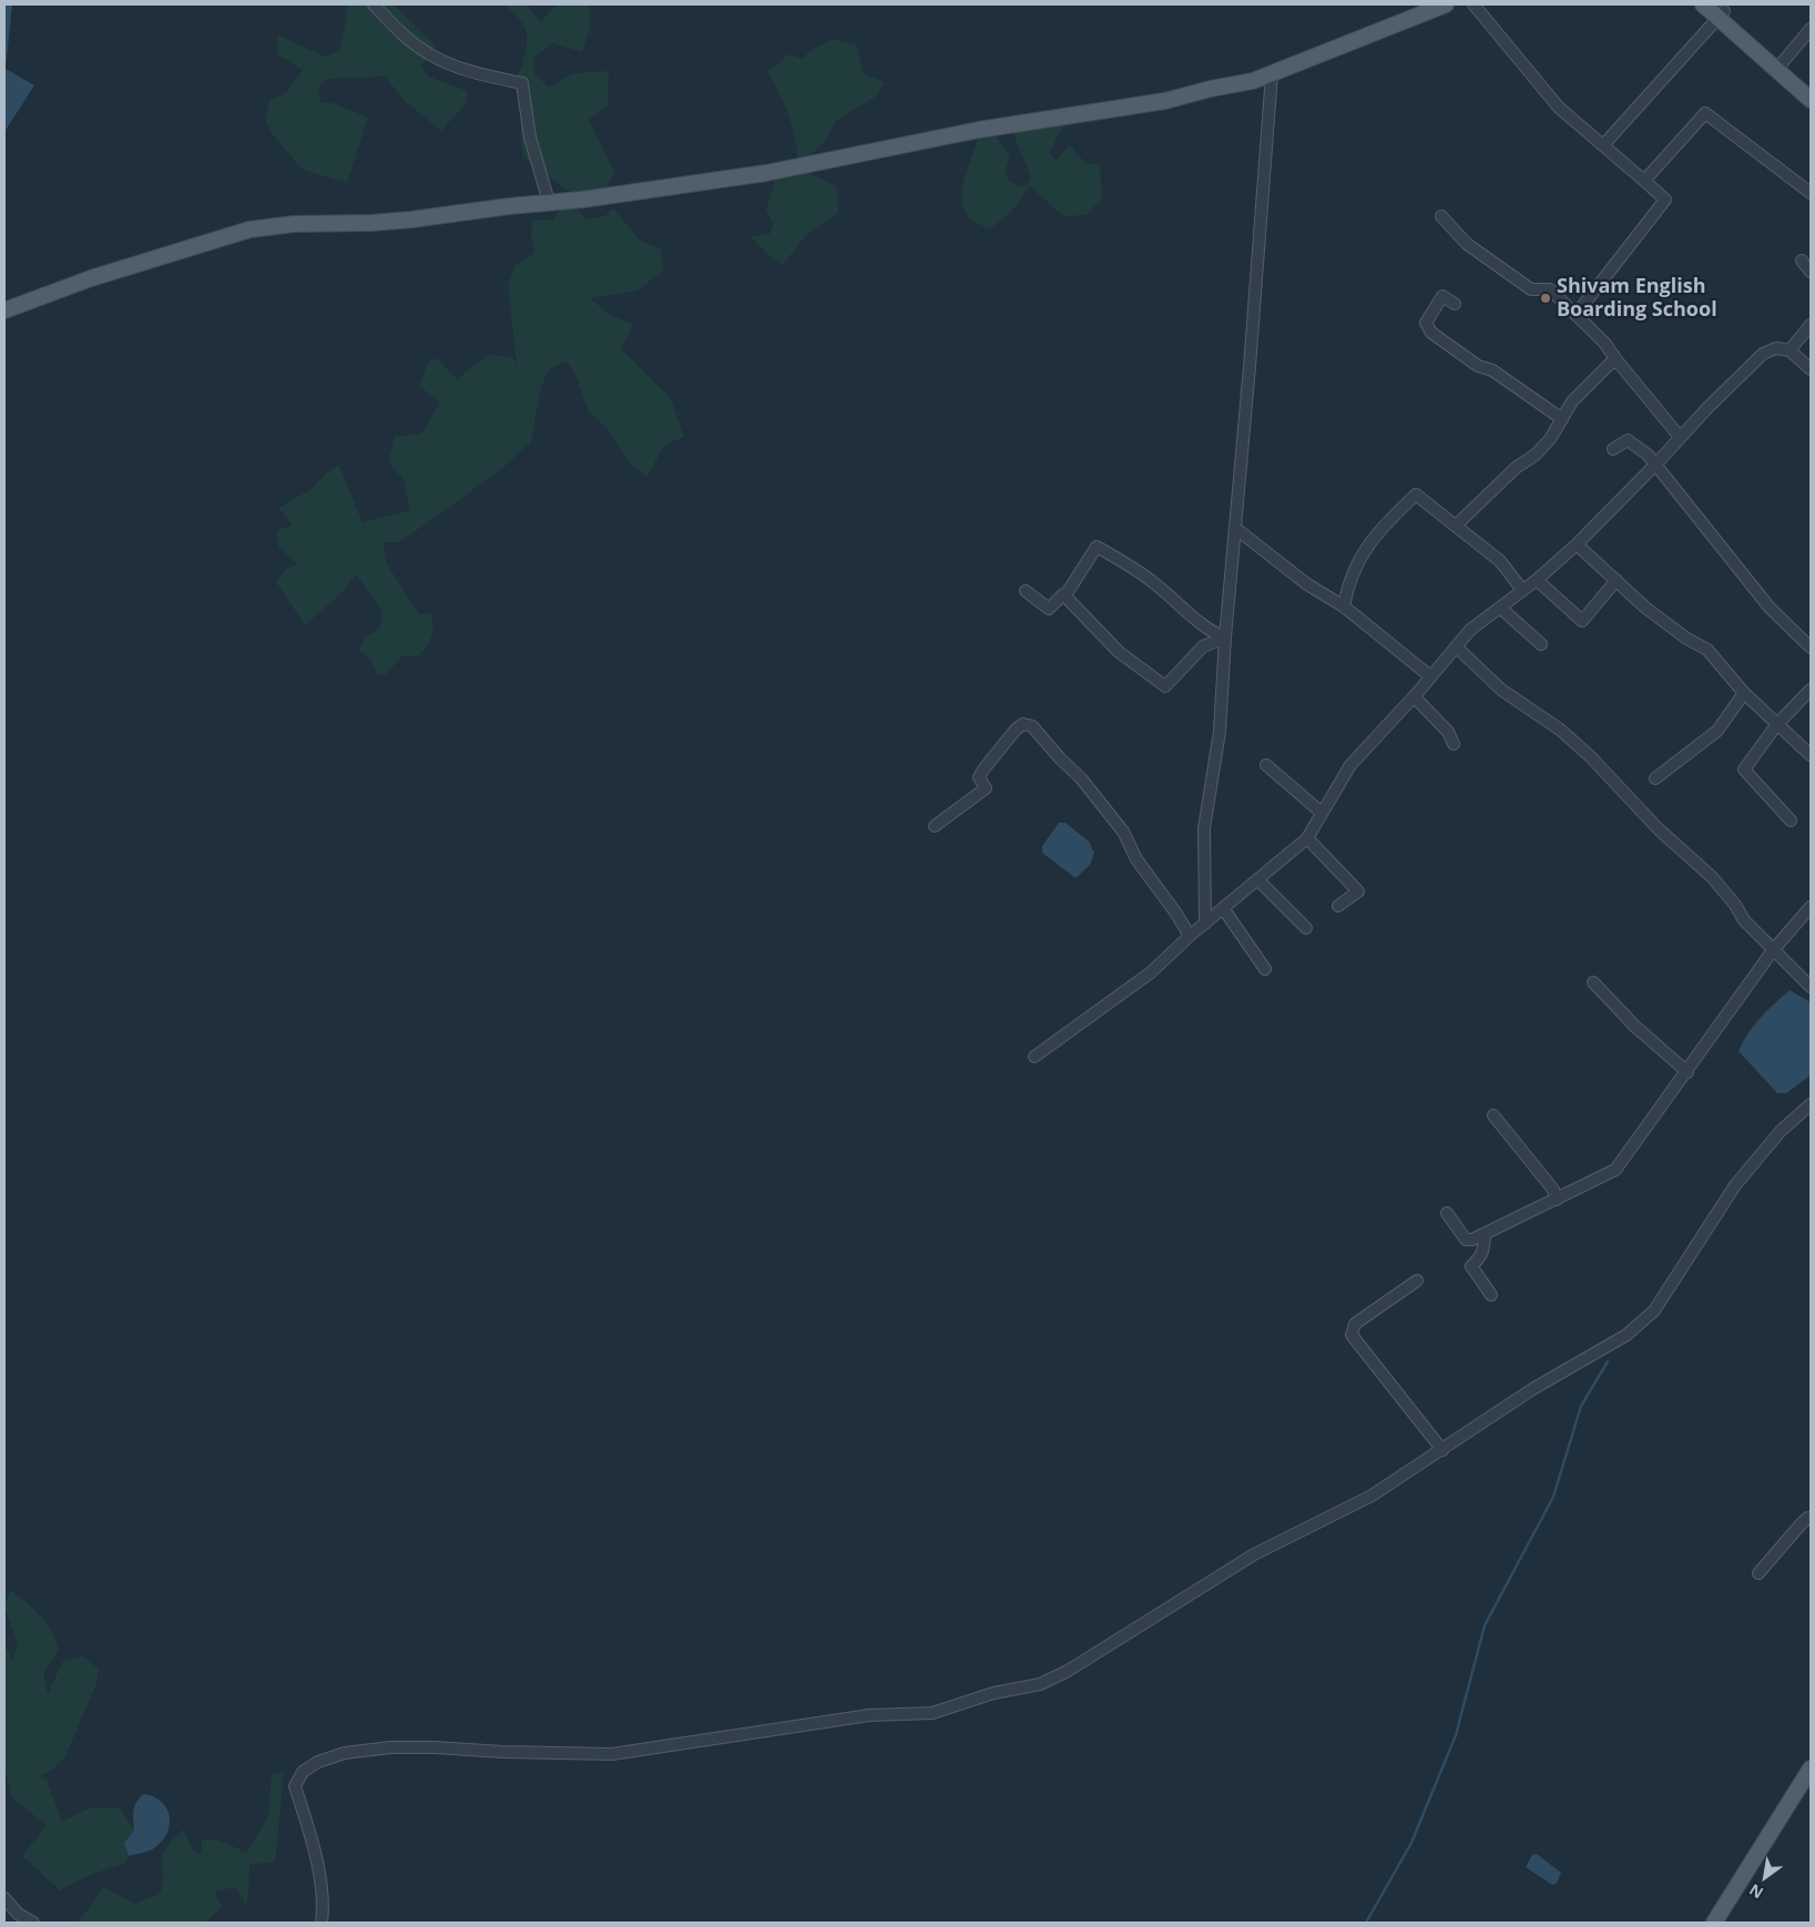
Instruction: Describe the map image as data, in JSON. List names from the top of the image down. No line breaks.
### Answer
{"places":["Shivam English Boarding School"],"north":"bottom left"}
